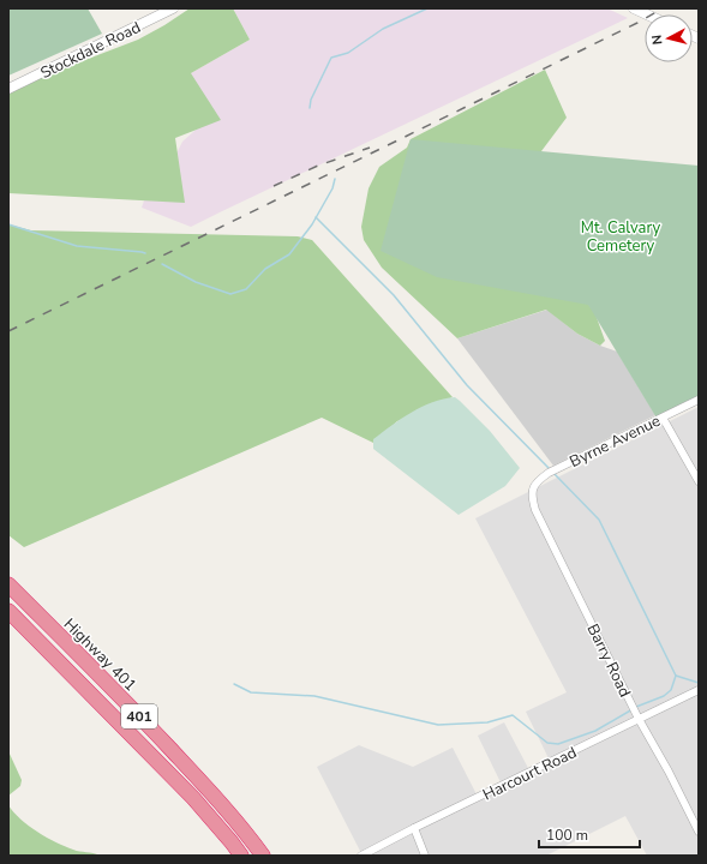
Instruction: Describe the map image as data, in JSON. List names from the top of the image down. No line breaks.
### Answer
{"streets":{"highway":["Highway 401","401"],"street":["Stockdale Road","Byrne Avenue","Barry Road","Harcourt Road"]},"crossings":[["Byrne Avenue","Barry Road"],["Barry Road","Harcourt Road"]],"parks":["Mt. Calvary Cemetery"],"scale_bar":"100 m","north":"left"}
